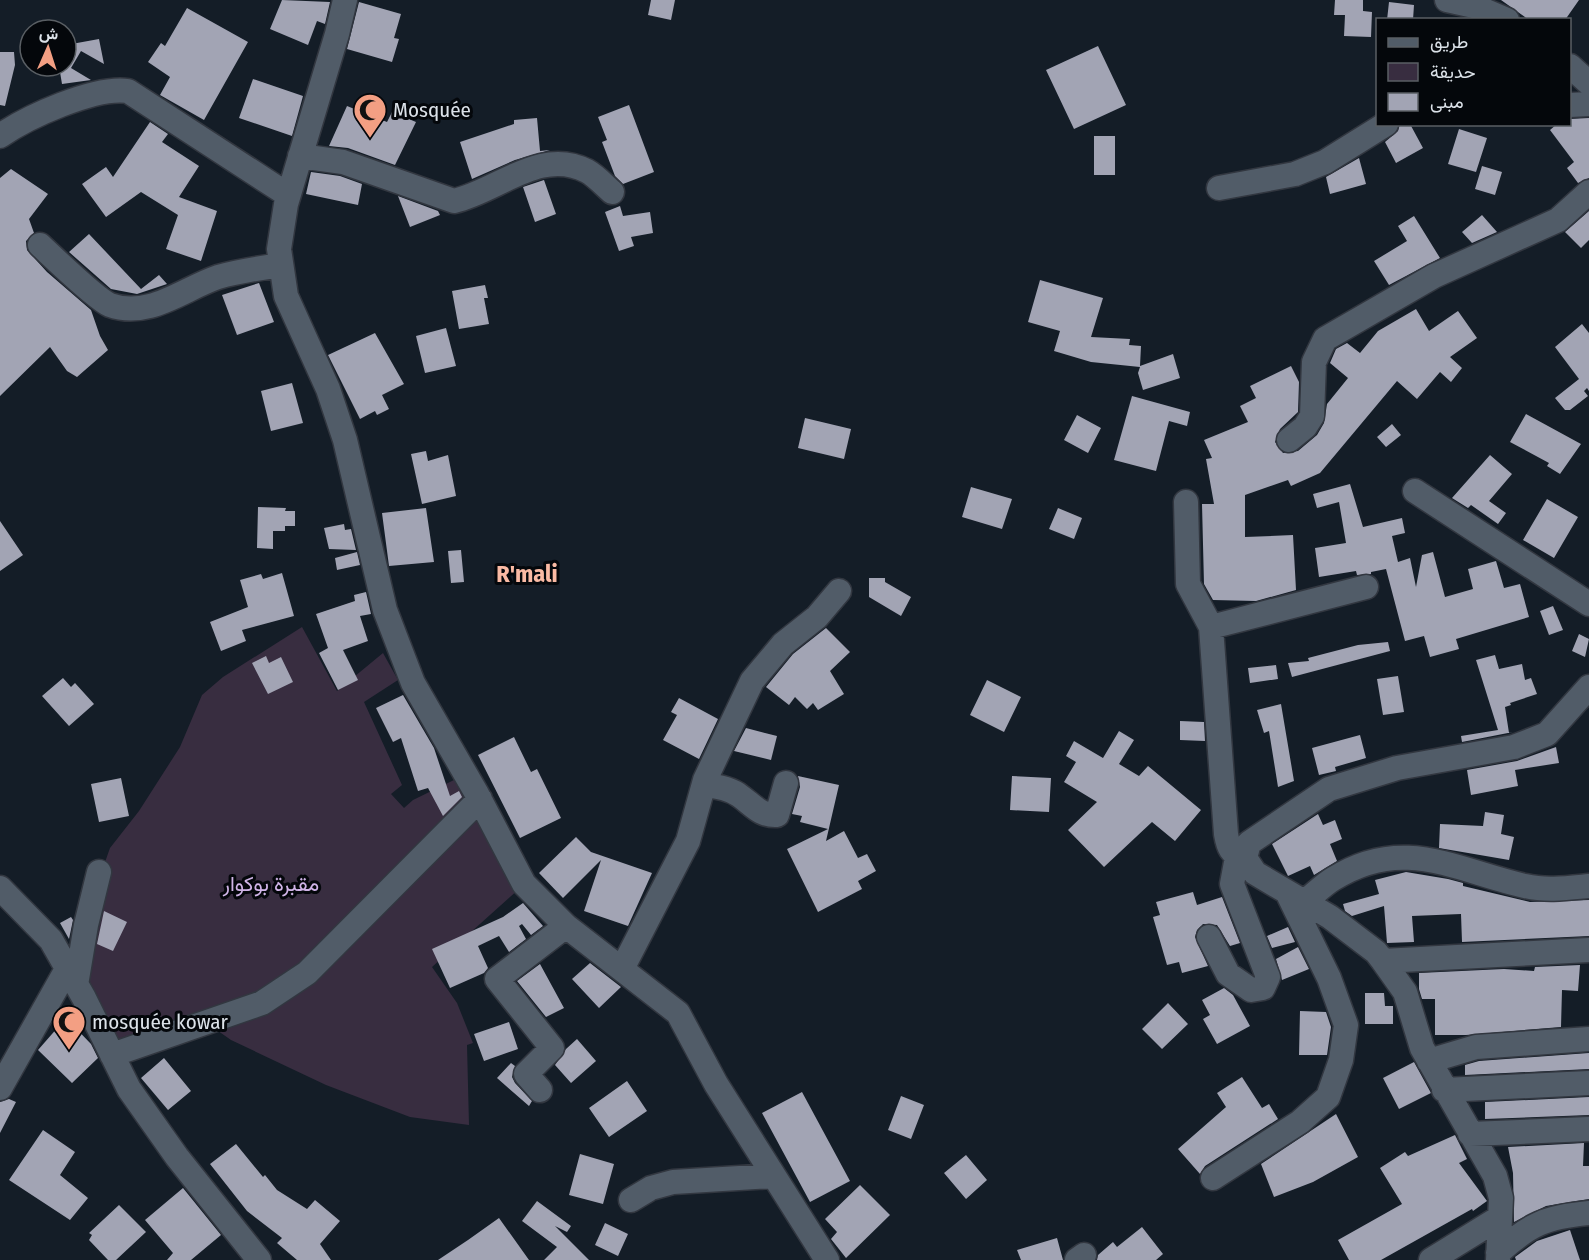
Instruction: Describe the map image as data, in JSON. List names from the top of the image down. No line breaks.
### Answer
{"districts":["R'mali"],"parks":["مقبرة بوكوار"],"places":{"mosque":["Mosquée","mosquée kowar"]},"legend":["طريق","حديقة","مبنى"],"north":"top"}
